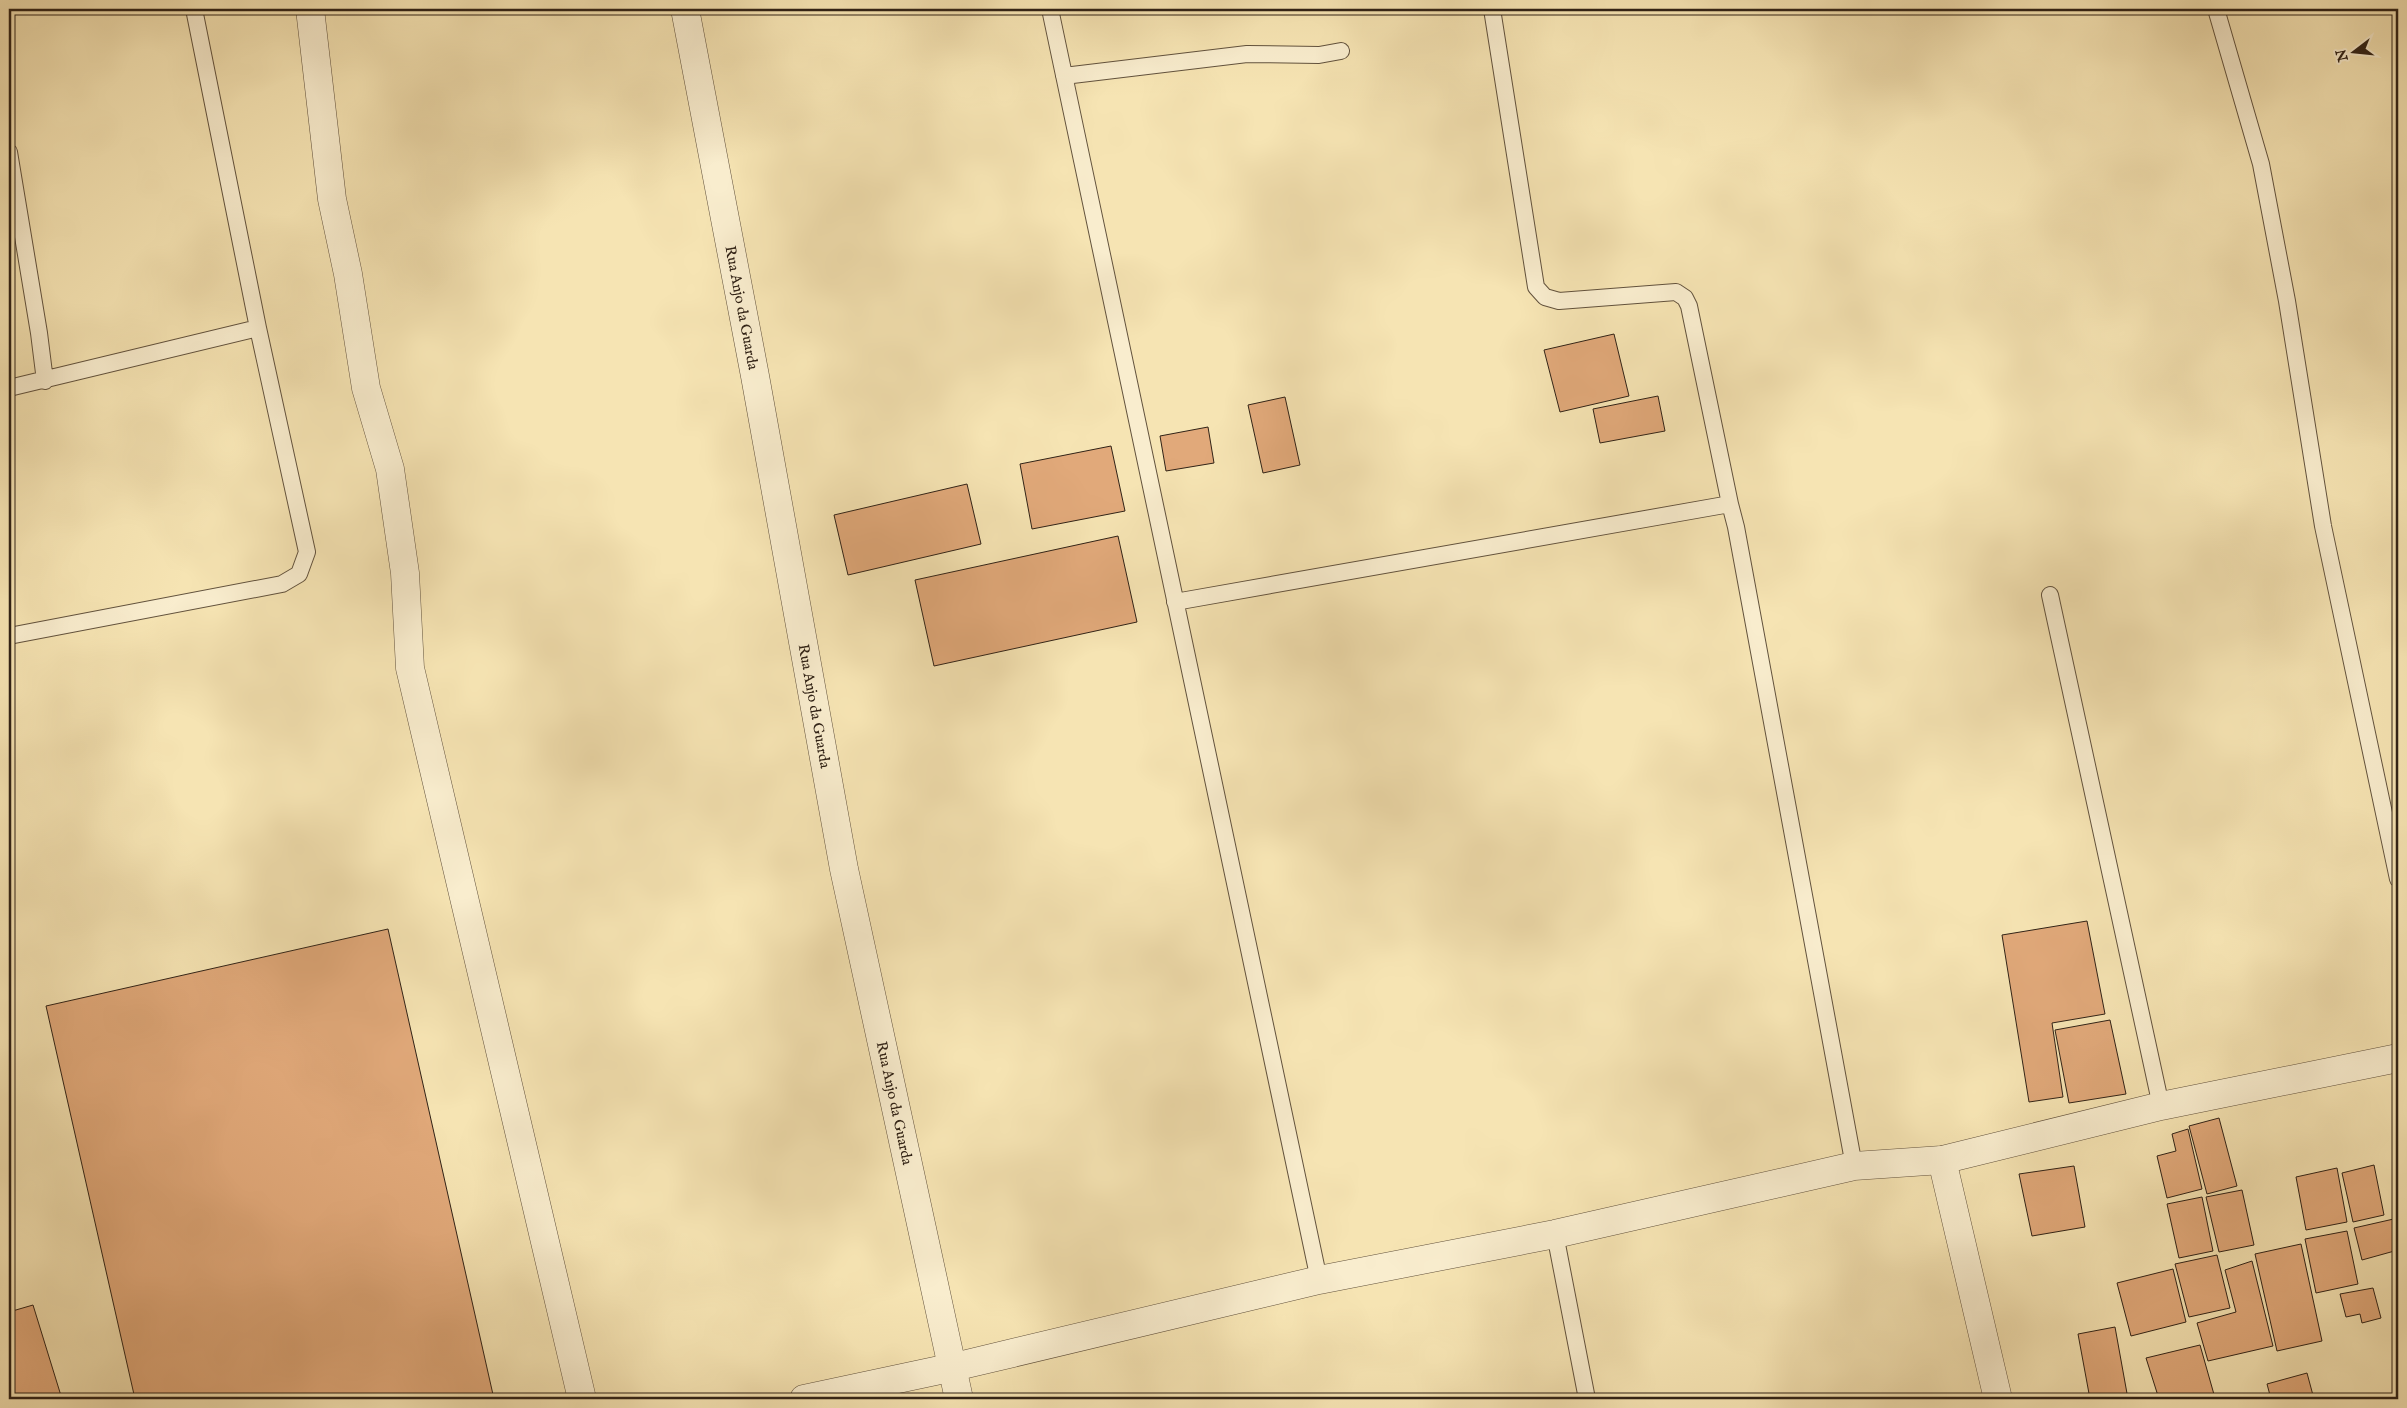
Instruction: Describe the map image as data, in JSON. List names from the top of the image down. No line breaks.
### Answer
{"streets":{"street":["Rua Anjo da Guarda"]},"north":"left"}
